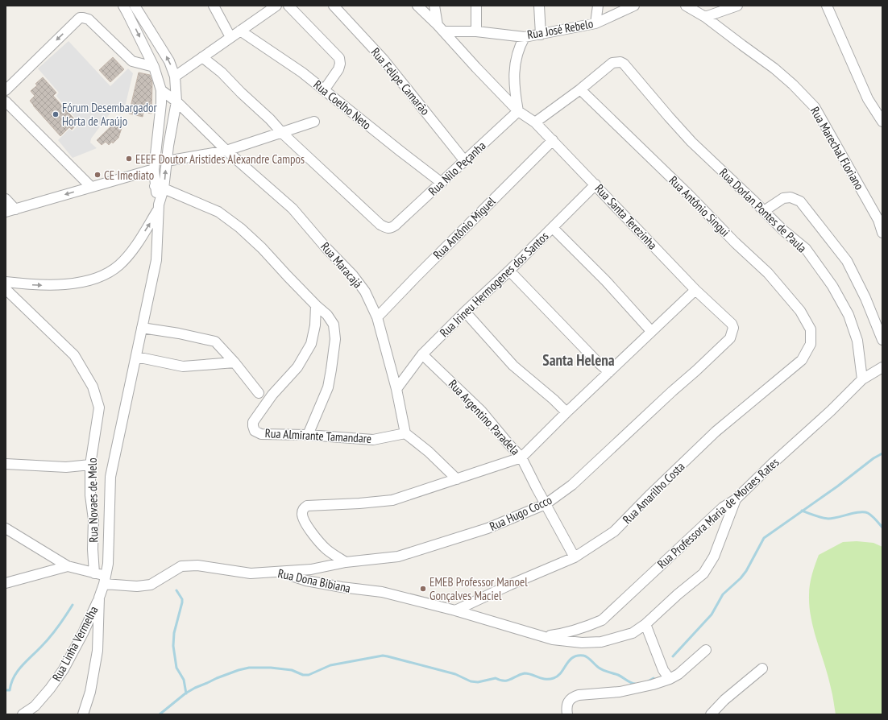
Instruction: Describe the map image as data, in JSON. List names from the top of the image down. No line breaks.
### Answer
{"streets":{"street":["Rua José Rebelo","Rua Felipe Camarão","Rua Coelho Neto","Rua Marechal Floriano","Rua Nilo Peçanha","Rua Antônio Singui","Rua Dorlan Pontes de Paula","Rua Santa Terezinha","Rua Antônio Miguel","Rua Maracajá","Rua Irineu Hermogenes dos Santos","Rua Argentino Paradela","Rua Almirante Tamandare","Rua Amarilho Costa","Rua Novaes de Melo","Rua Hugo Cocco","Rua Professora Maria de Moraes Rates","Rua Dona Bibiana","Rua Linha Vermelha"]},"crossings":[["Rua José Rebelo","Rua Santa Terezinha"],["Rua Felipe Camarão","Rua Nilo Peçanha"],["Rua Coelho Neto","Rua Nilo Peçanha"],["Rua Nilo Peçanha","Rua Santa Terezinha"],["Rua Antônio Singui","Rua Dorlan Pontes de Paula"],["Rua Antônio Singui","Rua Amarilho Costa"],["Rua Dorlan Pontes de Paula","Rua Professora Maria de Moraes Rates"],["Rua Santa Terezinha","Rua Antônio Miguel"],["Rua Santa Terezinha","Rua Irineu Hermogenes dos Santos"],["Rua Santa Terezinha","Rua Hugo Cocco"],["Rua Antônio Miguel","Rua Maracajá"],["Rua Maracajá","Rua Irineu Hermogenes dos Santos"],["Rua Maracajá","Rua Almirante Tamandare"],["Rua Irineu Hermogenes dos Santos","Rua Argentino Paradela"],["Rua Argentino Paradela","Rua Amarilho Costa"],["Rua Argentino Paradela","Rua Hugo Cocco"],["Rua Amarilho Costa","Rua Dona Bibiana"],["Rua Novaes de Melo","Rua Dona Bibiana"],["Rua Hugo Cocco","Rua Dona Bibiana"],["Rua Professora Maria de Moraes Rates","Rua Dona Bibiana"]],"districts":["Santa Helena"],"places":["Fórum Desembargador Horta de Araújo","EEEF Doutor Aristides Alexandre Campos","CE Imediato","EMEB Professor Manoel Gonçalves Maciel"]}
